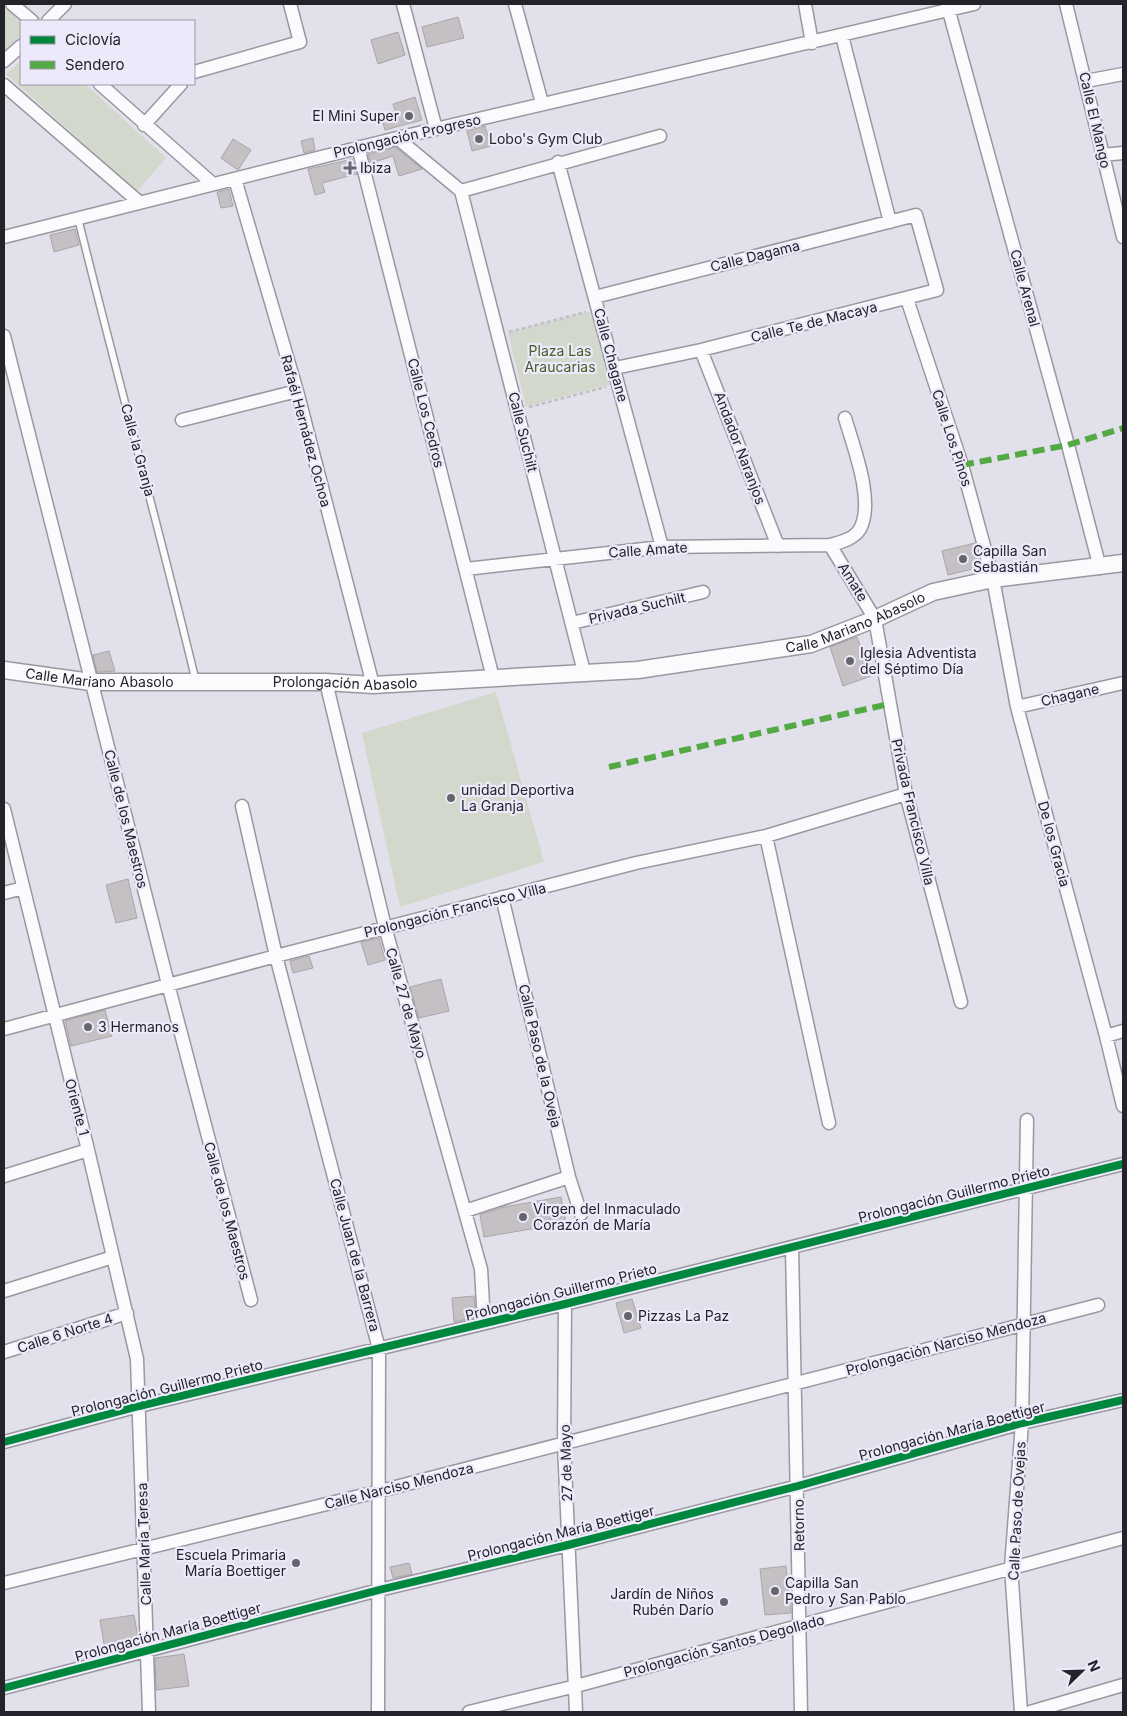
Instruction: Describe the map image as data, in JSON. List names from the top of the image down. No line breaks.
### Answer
{"streets":{"street":["Calle El Mango","Prolongación Progreso","Calle Dagama","Calle Arenal","Calle Te de Macaya","Calle Chagane","Calle Los Cedros","Rafaél Hernádez Ochoa","Calle Suchilt","Calle Los Pinos","Andador Naranjos","Calle Amate","Amate","Privada Suchilt","Calle Mariano Abasolo","Prolongación Abasolo","Chagane","Privada Francisco Villa","Calle de los Maestros","De los Gracia","Prolongación Francisco Villa","Calle 27 de Mayo","Calle Paso de la Oveja","Oriente 1","Prolongación Guillermo Prieto","Calle Juan de la Barrera","Calle 6 Norte 4","Prolongación Narciso Mendoza","Prolongación María Boettiger","27 de Mayo","Calle Narciso Mendoza","Calle Paso de Ovejas","Retorno","Calle María Teresa","Prolongación Santos Degollado"],"lane":["Calle la Granja"]},"crossings":[["Prolongación Progreso","Calle Arenal"],["Prolongación Progreso","Calle Los Cedros"],["Prolongación Progreso","Rafaél Hernádez Ochoa"],["Prolongación Progreso","Calle la Granja"],["Calle Dagama","Calle Te de Macaya"],["Calle Dagama","Calle Chagane"],["Calle Arenal","Calle Mariano Abasolo"],["Calle Te de Macaya","Calle Chagane"],["Calle Te de Macaya","Calle Los Pinos"],["Calle Te de Macaya","Andador Naranjos"],["Calle Chagane","Calle Amate"],["Calle Los Cedros","Calle Amate"],["Calle Los Cedros","Calle Mariano Abasolo"],["Calle Los Cedros","Prolongación Abasolo"],["Rafaél Hernádez Ochoa","Prolongación Abasolo"],["Calle Suchilt","Calle Amate"],["Calle Suchilt","Privada Suchilt"],["Calle Suchilt","Calle Mariano Abasolo"],["Calle Los Pinos","Calle Mariano Abasolo"],["Calle Los Pinos","De los Gracia"],["Andador Naranjos","Calle Amate"],["Calle la Granja","Calle Mariano Abasolo"],["Calle la Granja","Prolongación Abasolo"],["Calle Amate","Amate"],["Amate","Calle Mariano Abasolo"],["Amate","Privada Francisco Villa"],["Calle Mariano Abasolo","Prolongación Abasolo"],["Calle Mariano Abasolo","Privada Francisco Villa"],["Calle Mariano Abasolo","Calle de los Maestros"],["Calle Mariano Abasolo","De los Gracia"],["Prolongación Abasolo","Calle 27 de Mayo"],["Chagane","De los Gracia"],["Privada Francisco Villa","Prolongación Francisco Villa"],["Calle de los Maestros","Prolongación Francisco Villa"],["Prolongación Francisco Villa","Calle 27 de Mayo"],["Prolongación Francisco Villa","Calle Paso de la Oveja"],["Prolongación Francisco Villa","Oriente 1"],["Prolongación Francisco Villa","Calle Juan de la Barrera"],["Calle 27 de Mayo","Prolongación Guillermo Prieto"],["Oriente 1","Prolongación Guillermo Prieto"],["Oriente 1","Calle 6 Norte 4"],["Oriente 1","Calle María Teresa"],["Prolongación Guillermo Prieto","Calle Juan de la Barrera"],["Prolongación Guillermo Prieto","27 de Mayo"],["Prolongación Guillermo Prieto","Calle Paso de Ovejas"],["Prolongación Guillermo Prieto","Retorno"],["Prolongación Guillermo Prieto","Calle María Teresa"],["Calle Juan de la Barrera","Prolongación María Boettiger"],["Calle Juan de la Barrera","Calle Narciso Mendoza"],["Prolongación Narciso Mendoza","Calle Narciso Mendoza"],["Prolongación Narciso Mendoza","Calle Paso de Ovejas"],["Prolongación Narciso Mendoza","Retorno"],["Prolongación María Boettiger","27 de Mayo"],["Prolongación María Boettiger","Calle Paso de Ovejas"],["Prolongación María Boettiger","Retorno"],["Prolongación María Boettiger","Calle María Teresa"],["27 de Mayo","Calle Narciso Mendoza"],["27 de Mayo","Prolongación Santos Degollado"],["Calle Narciso Mendoza","Retorno"],["Calle Narciso Mendoza","Calle María Teresa"],["Calle Paso de Ovejas","Prolongación Santos Degollado"],["Retorno","Prolongación Santos Degollado"]],"parks":["Plaza Las Araucarias"],"places":{"other":["El Mini Super","Lobo's Gym Club","Capilla San Sebastián","Iglesia Adventista del Séptimo Día","unidad Deportiva La Granja","3 Hermanos","Virgen del Inmaculado Corazón de María","Pizzas La Paz","Escuela Primaria María Boettiger","Capilla San Pedro y San Pablo","Jardín de Niños Rubén Darío"],"health":["Ibiza"]},"legend":["Ciclovía","Sendero"],"north":"top right"}
